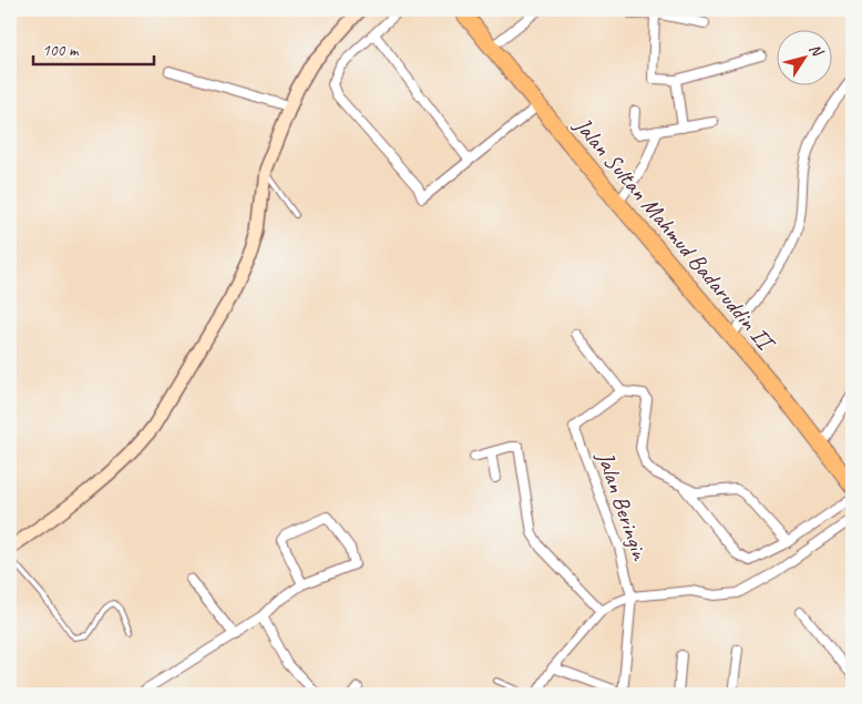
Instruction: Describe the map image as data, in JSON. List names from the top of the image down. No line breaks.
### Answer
{"streets":{"highway":["Jalan Sultan Mahmud Badaruddin II"],"street":["Jalan Beringin"]},"scale_bar":"100 m","north":"top right"}
